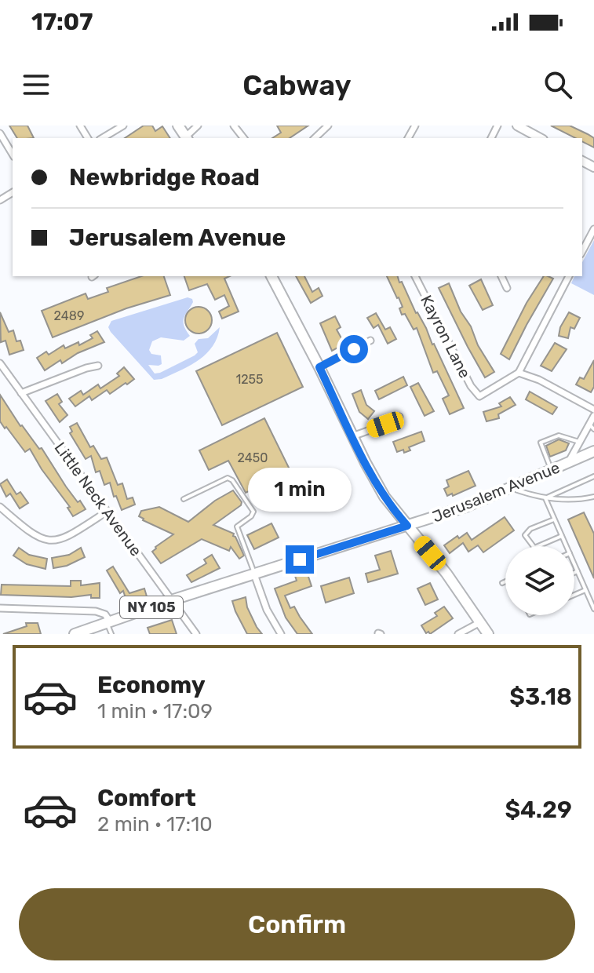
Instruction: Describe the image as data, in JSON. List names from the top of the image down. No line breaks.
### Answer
{"streets":{"main road":["Jerusalem Avenue","NY 105"],"street":["Kayron Lane","Little Neck Avenue"]},"crossings":[["Jerusalem Avenue","Little Neck Avenue"]],"house_numbers":["2489","1255","2450"],"page":{"status":"17:07","header":"Cabway","banner":["Newbridge Road","Jerusalem Avenue"],"bubble":"1 min","list":[{"name":"Economy","note":"1 min · 17:09","value":"$3.18"},{"name":"Comfort","note":"2 min · 17:10","value":"$4.29"}],"buttons":"Confirm"}}
